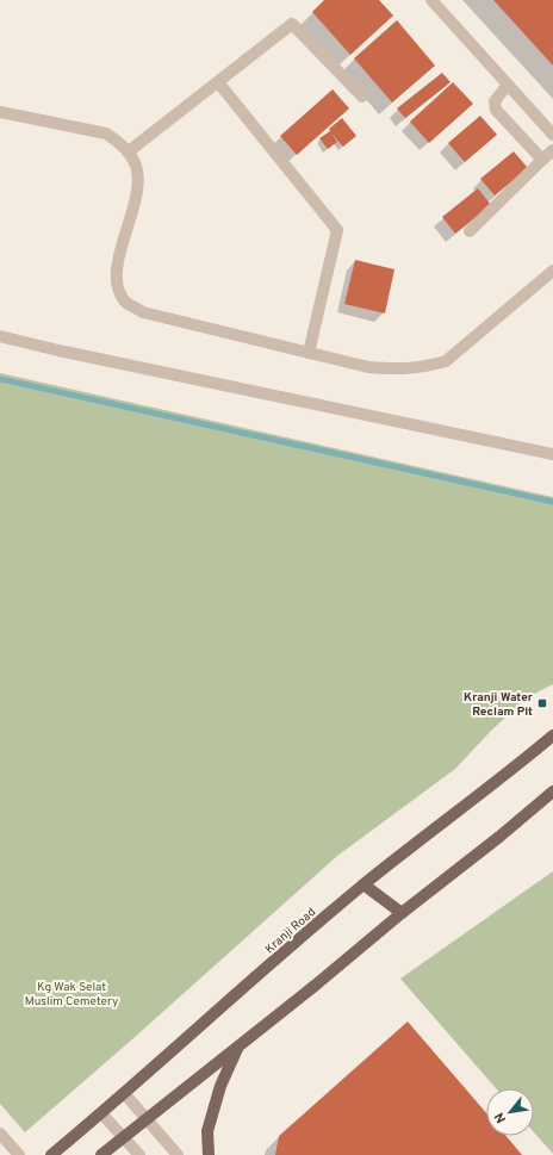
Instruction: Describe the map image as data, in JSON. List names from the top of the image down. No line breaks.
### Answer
{"streets":{"main road":["Kranji Road"]},"parks":["Kg Wak Selat Muslim Cemetery"],"places":{"transit":["Kranji Water Reclam Plt"]},"north":"bottom left"}
